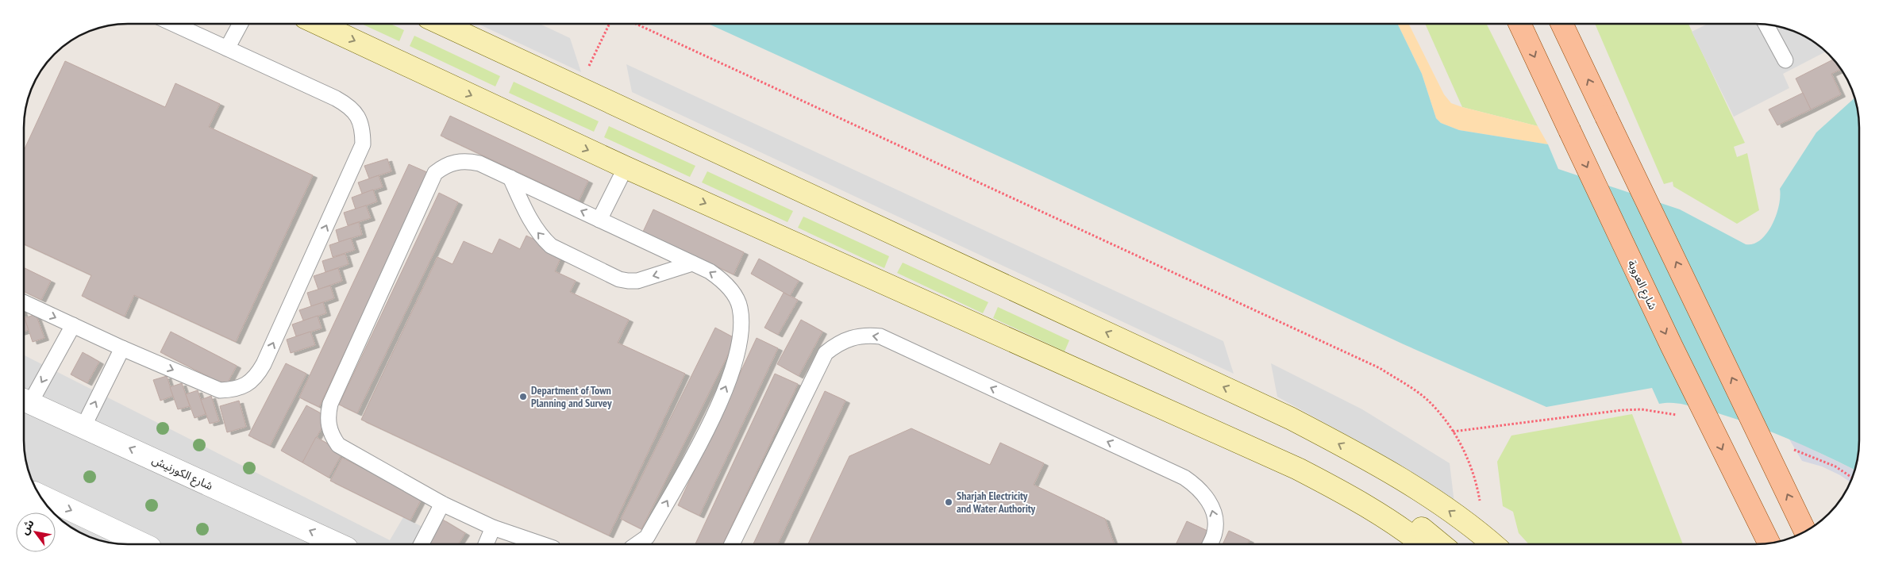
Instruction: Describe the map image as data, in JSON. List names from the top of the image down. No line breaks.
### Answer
{"streets":{"main road":["شارع العروبة"],"street":["شارع الكورنيش"]},"places":["Department of Town Planning and Survey","Sharjah Electricity and Water Authority"],"north":"top left"}
